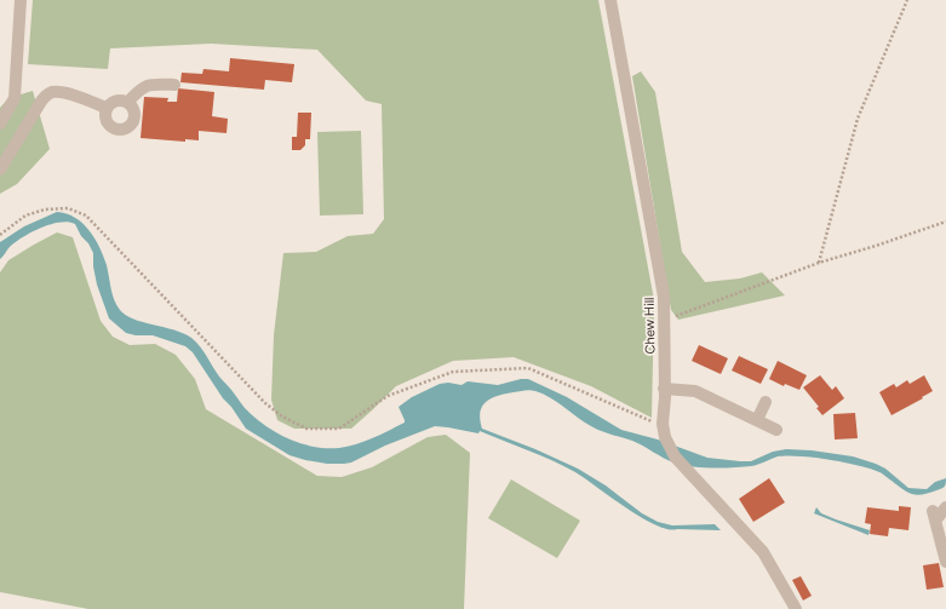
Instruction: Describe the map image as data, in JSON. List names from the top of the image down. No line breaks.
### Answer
{"streets":{"street":["Chew Hill"]}}
